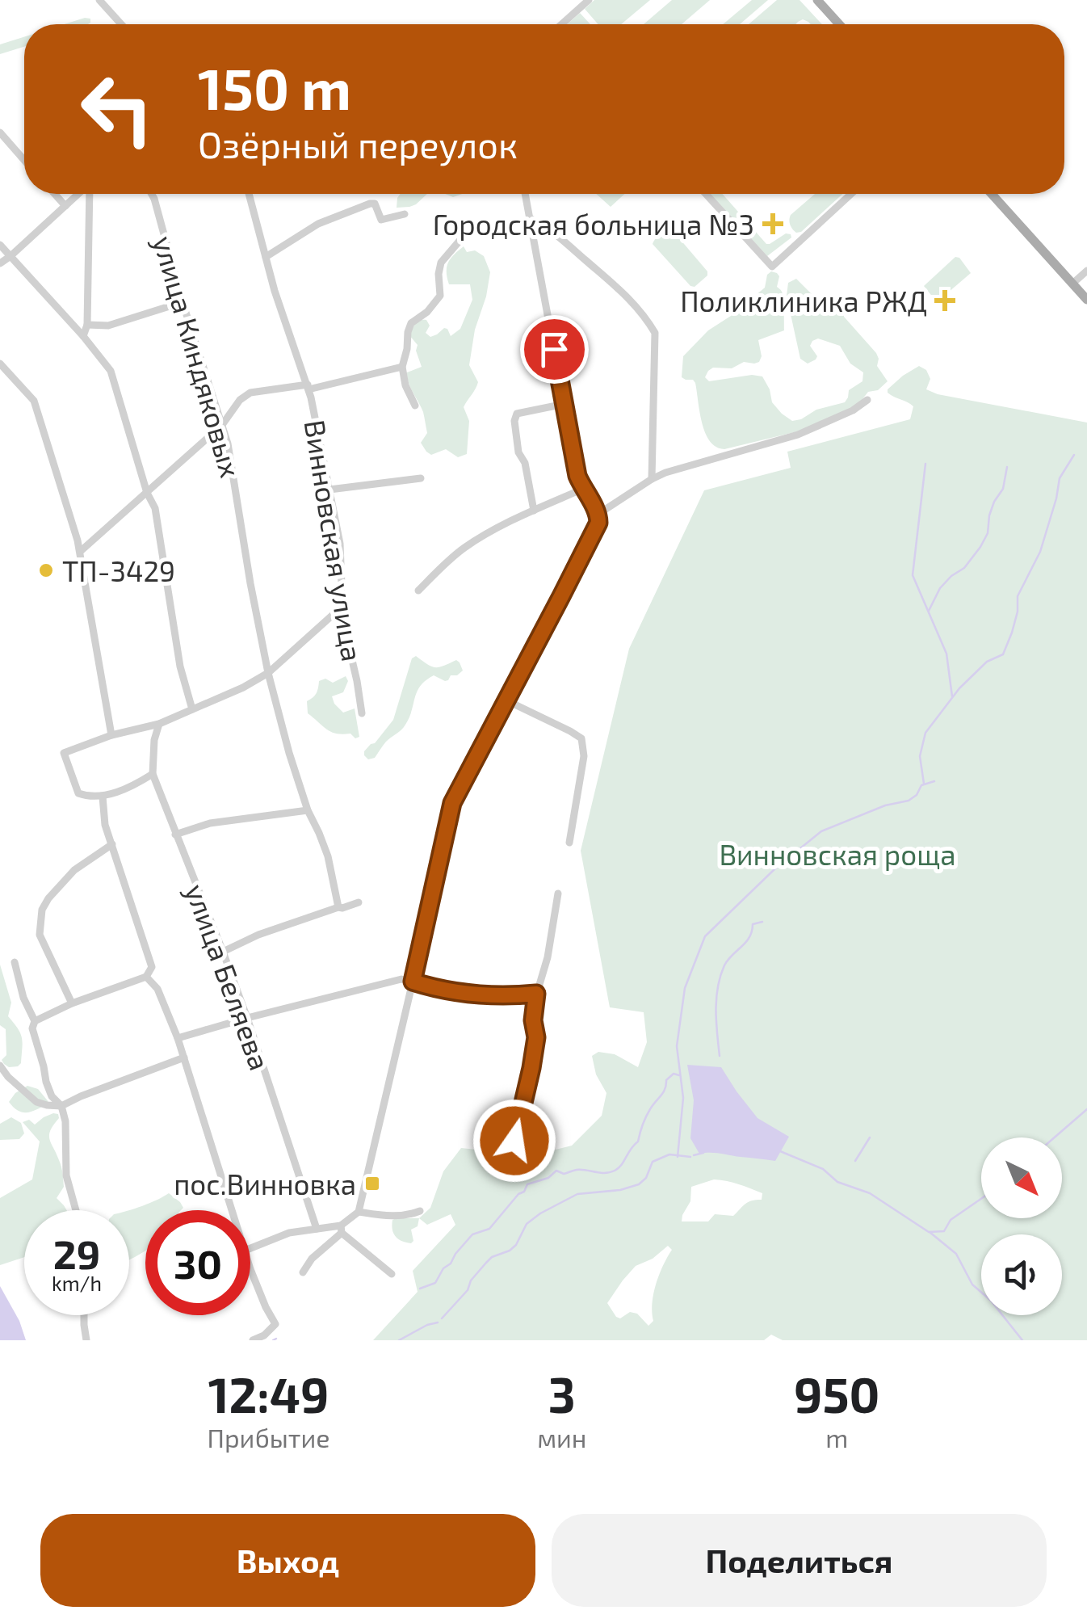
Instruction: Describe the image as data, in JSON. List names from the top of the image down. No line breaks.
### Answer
{"streets":{"street":["улица Киндяковых","Винновская улица","улица Беляева"]},"parks":["Винновская роща"],"places":{"health":["Городская больница №3","Поликлиника РЖД"],"other":["ТП-3429"],"transit":["пос.Винновка"]},"north":"bottom right","page":{"turn":["150 m","Озёрный переулок"],"speed":"29 km/h","limit":"30","eta":["12:49","Прибытие","3","мин","950","m"],"buttons":["Выход","Поделиться"]}}
